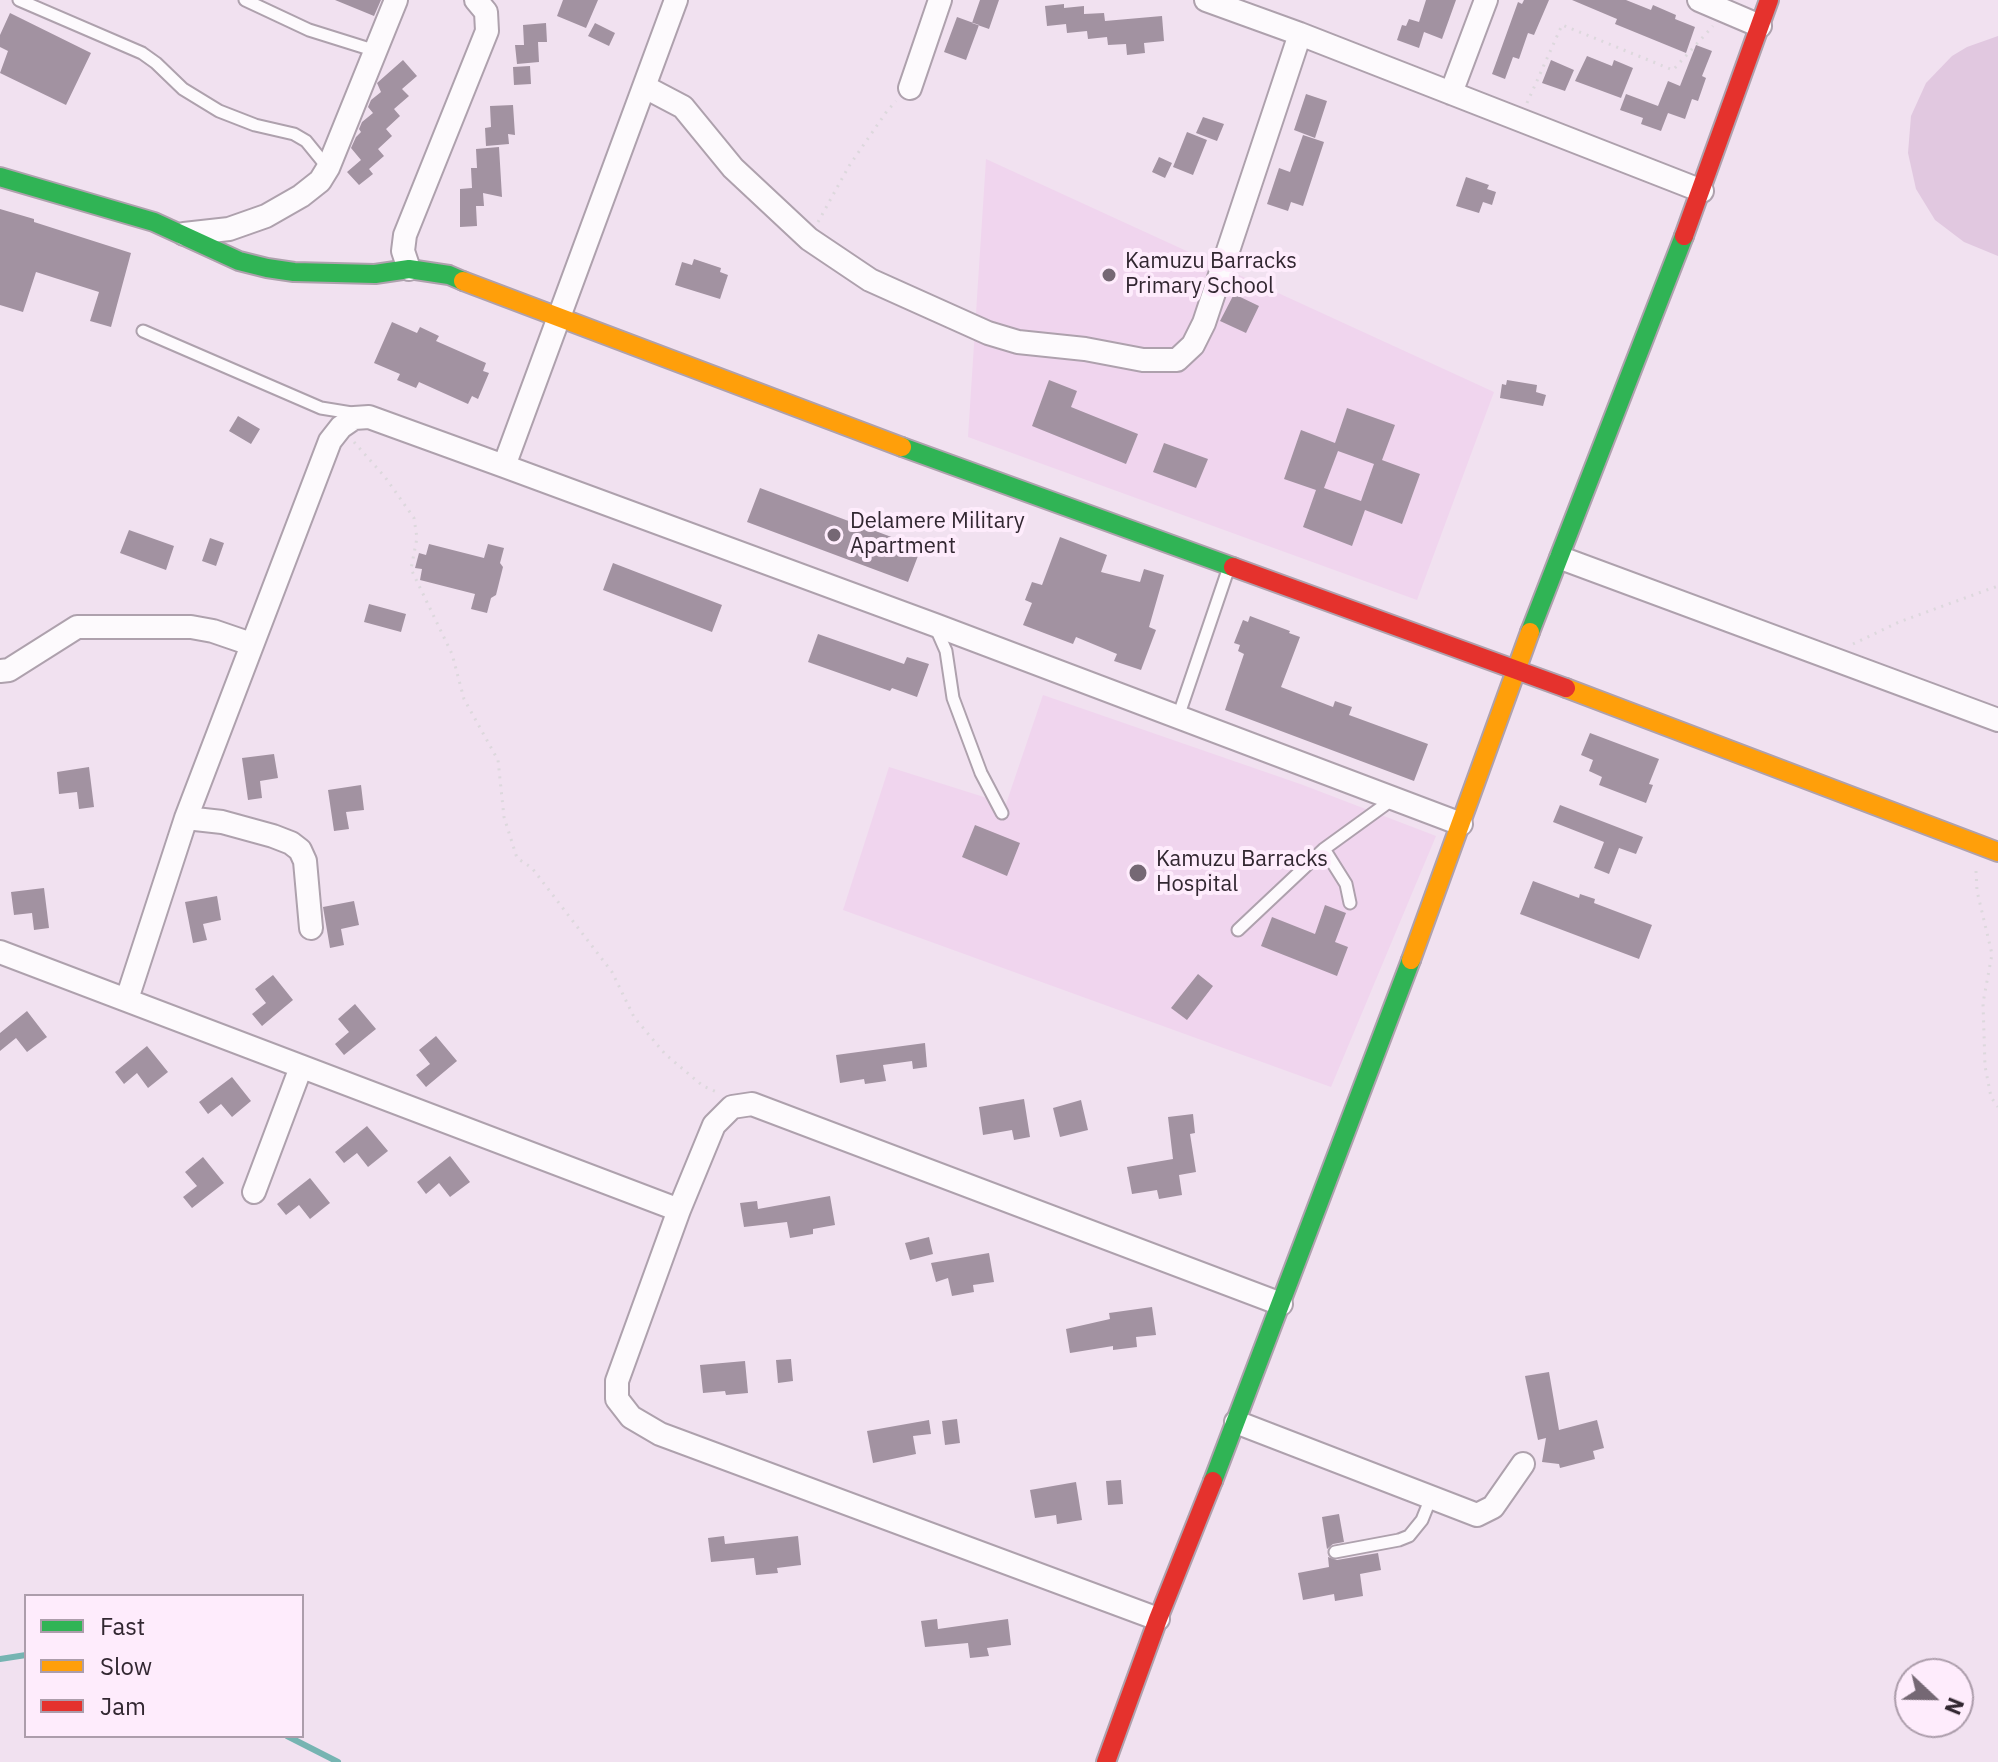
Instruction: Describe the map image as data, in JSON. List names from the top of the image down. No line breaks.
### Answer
{"places":["Kamuzu Barracks Primary School","Delamere Military Apartment","Kamuzu Barracks Hospital"],"legend":["Fast","Slow","Jam"],"north":"right"}
